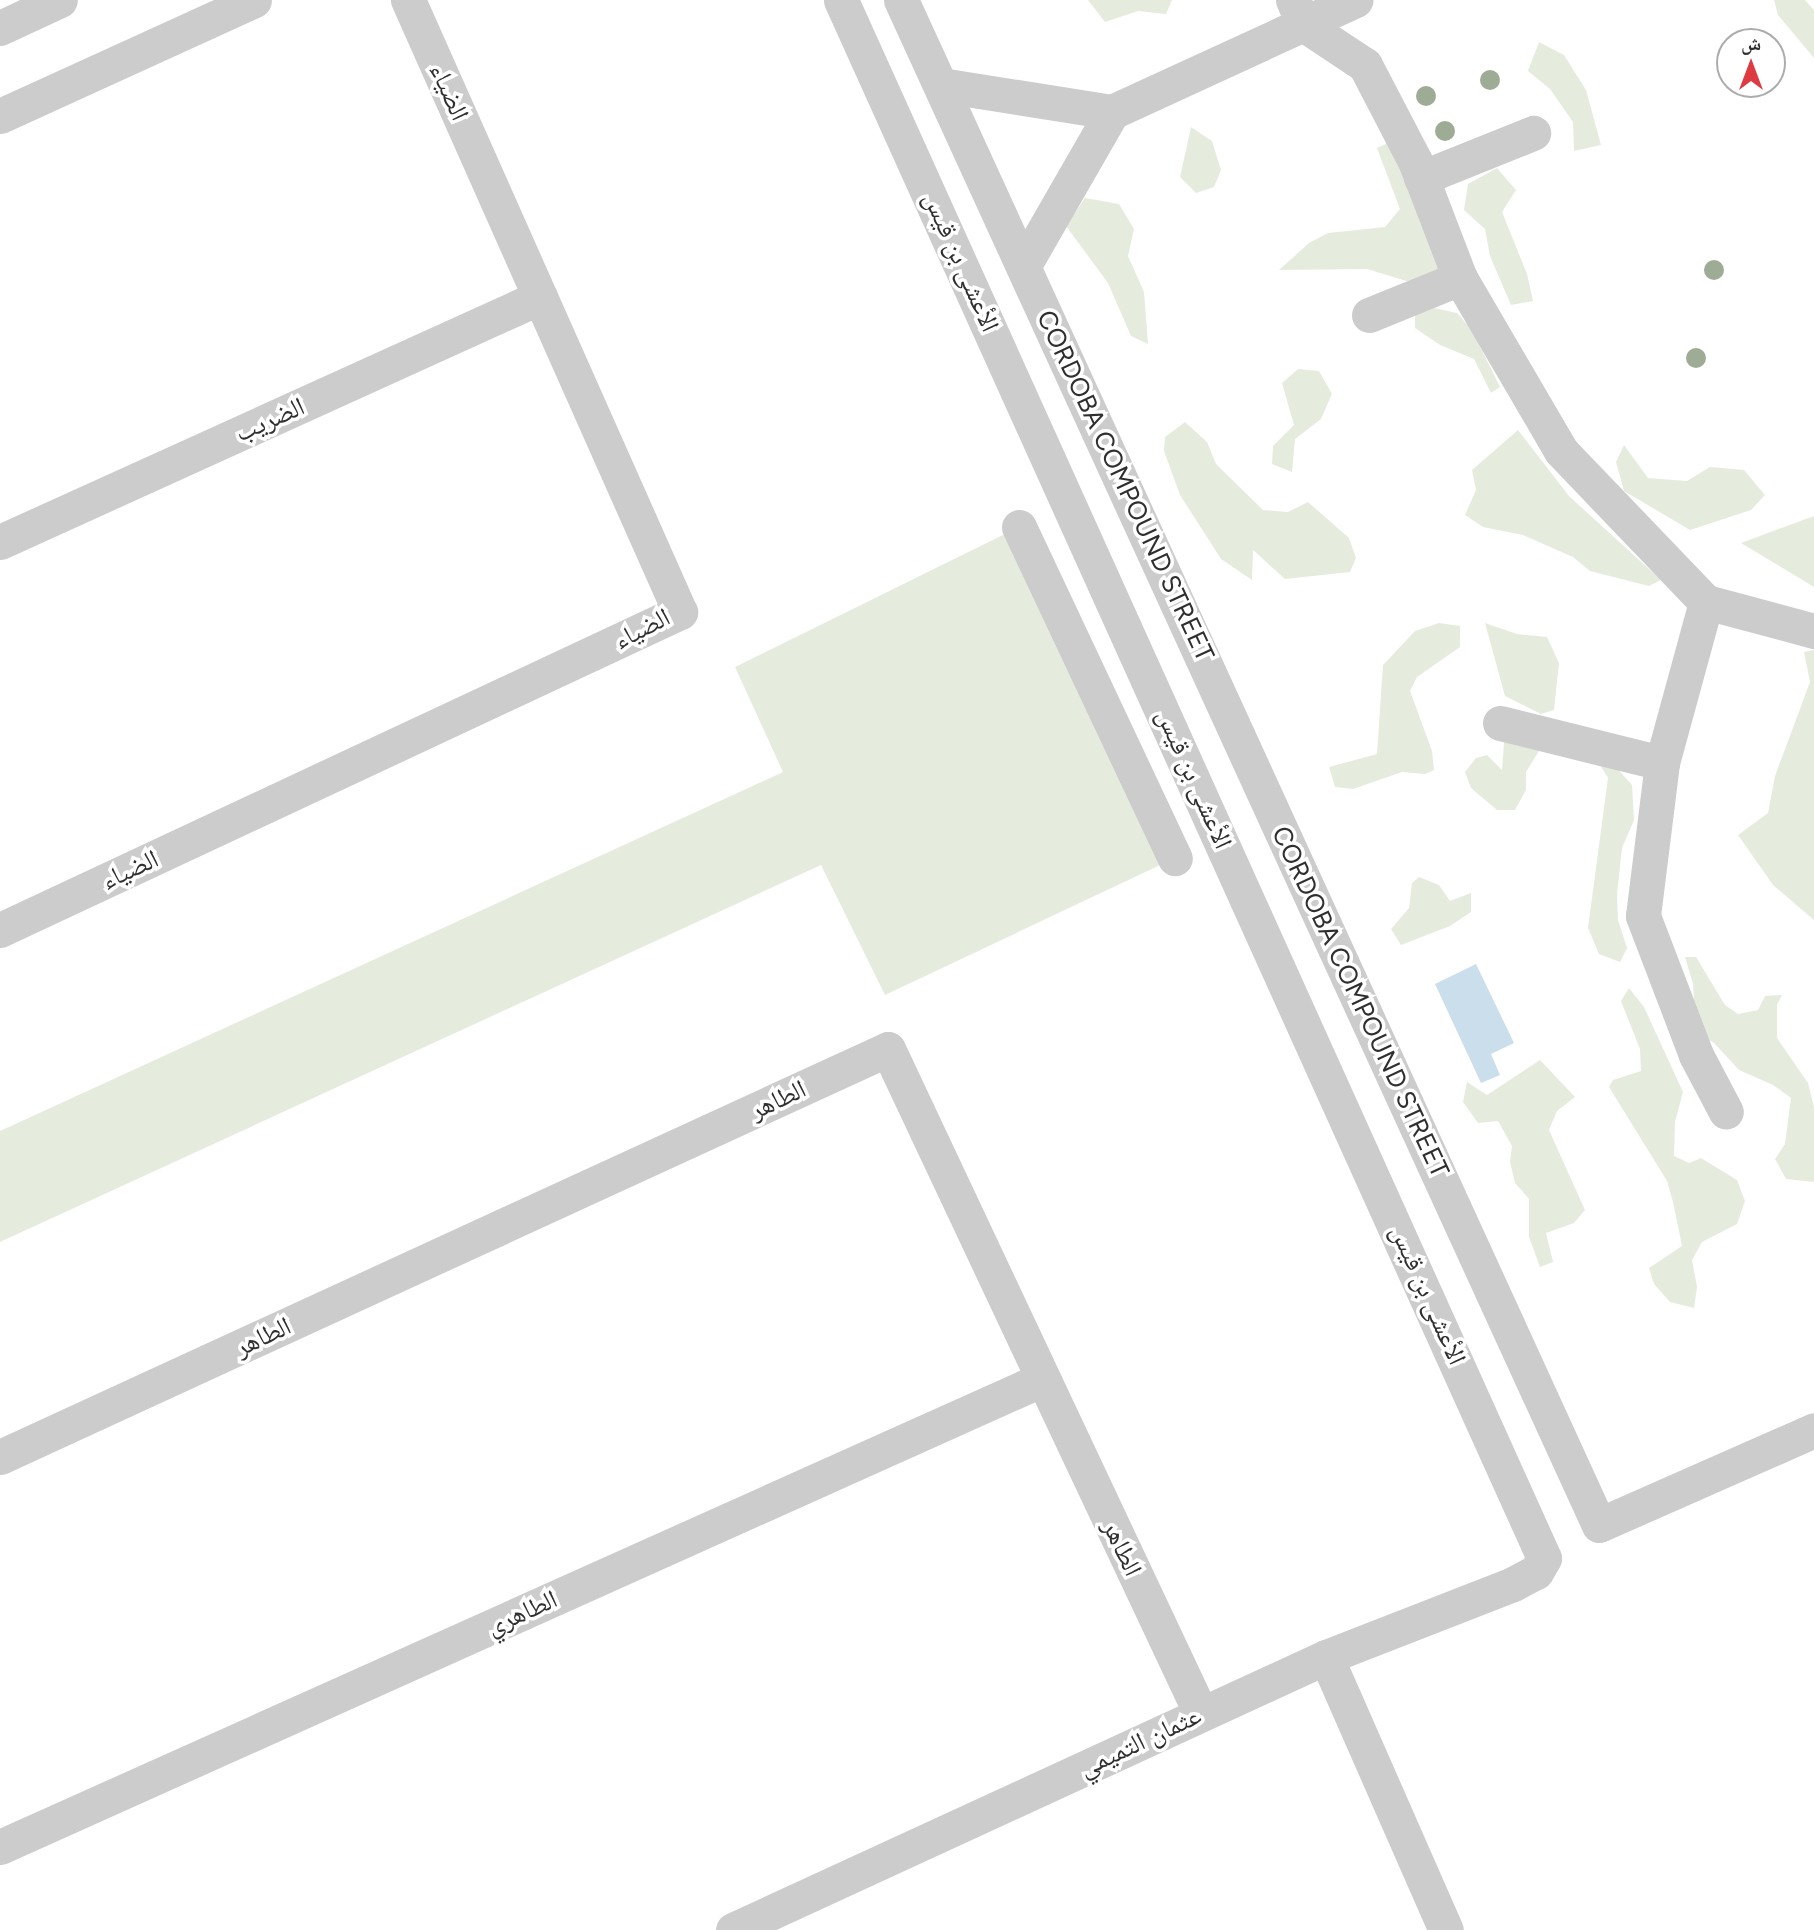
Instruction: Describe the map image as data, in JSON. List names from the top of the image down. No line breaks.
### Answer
{"streets":{"street":["الضياء","الأعشى بن قيس","الضريب","CORDOBA COMPOUND STREET","الطاهر","الطاهري","عثمان التميمي"]},"crossings":[["الضياء","الضريب"],["الأعشى بن قيس","عثمان التميمي"],["الطاهر","الطاهري"],["الطاهر","عثمان التميمي"]],"north":"top"}
